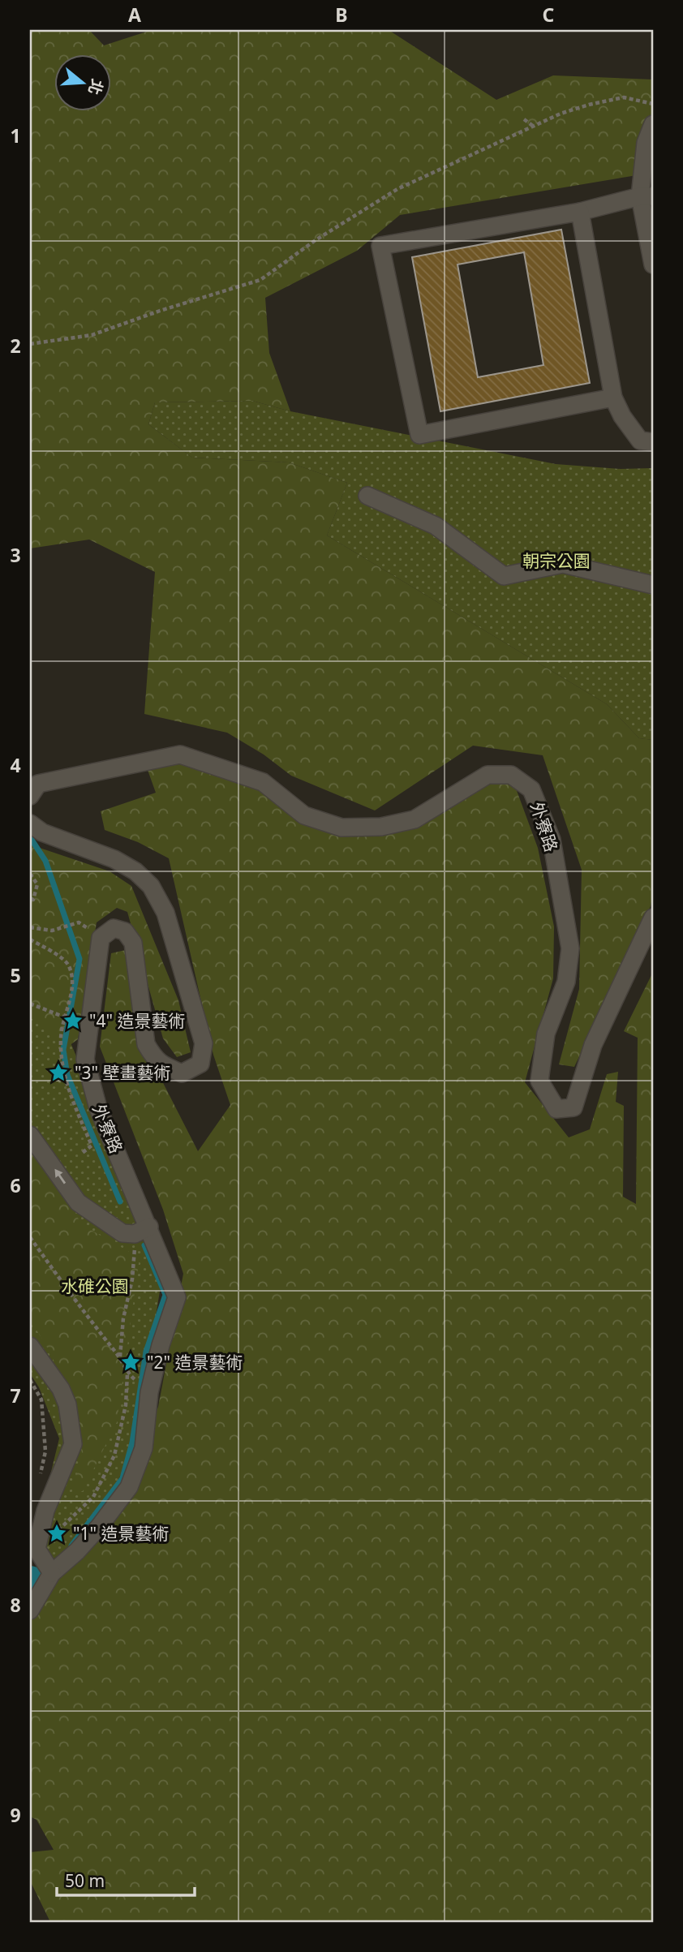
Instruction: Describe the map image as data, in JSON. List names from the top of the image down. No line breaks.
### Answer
{"streets":{"street":["外寮路"]},"parks":["朝宗公園","水碓公園"],"places":{"place":["\"4\" 造景藝術","\"3\" 壁畫藝術","\"2\" 造景藝術","\"1\" 造景藝術"]},"scale_bar":"50 m","north":"right","grid":{"columns":["A","B","C"],"rows":["1","2","3","4","5","6","7","8","9"]}}
